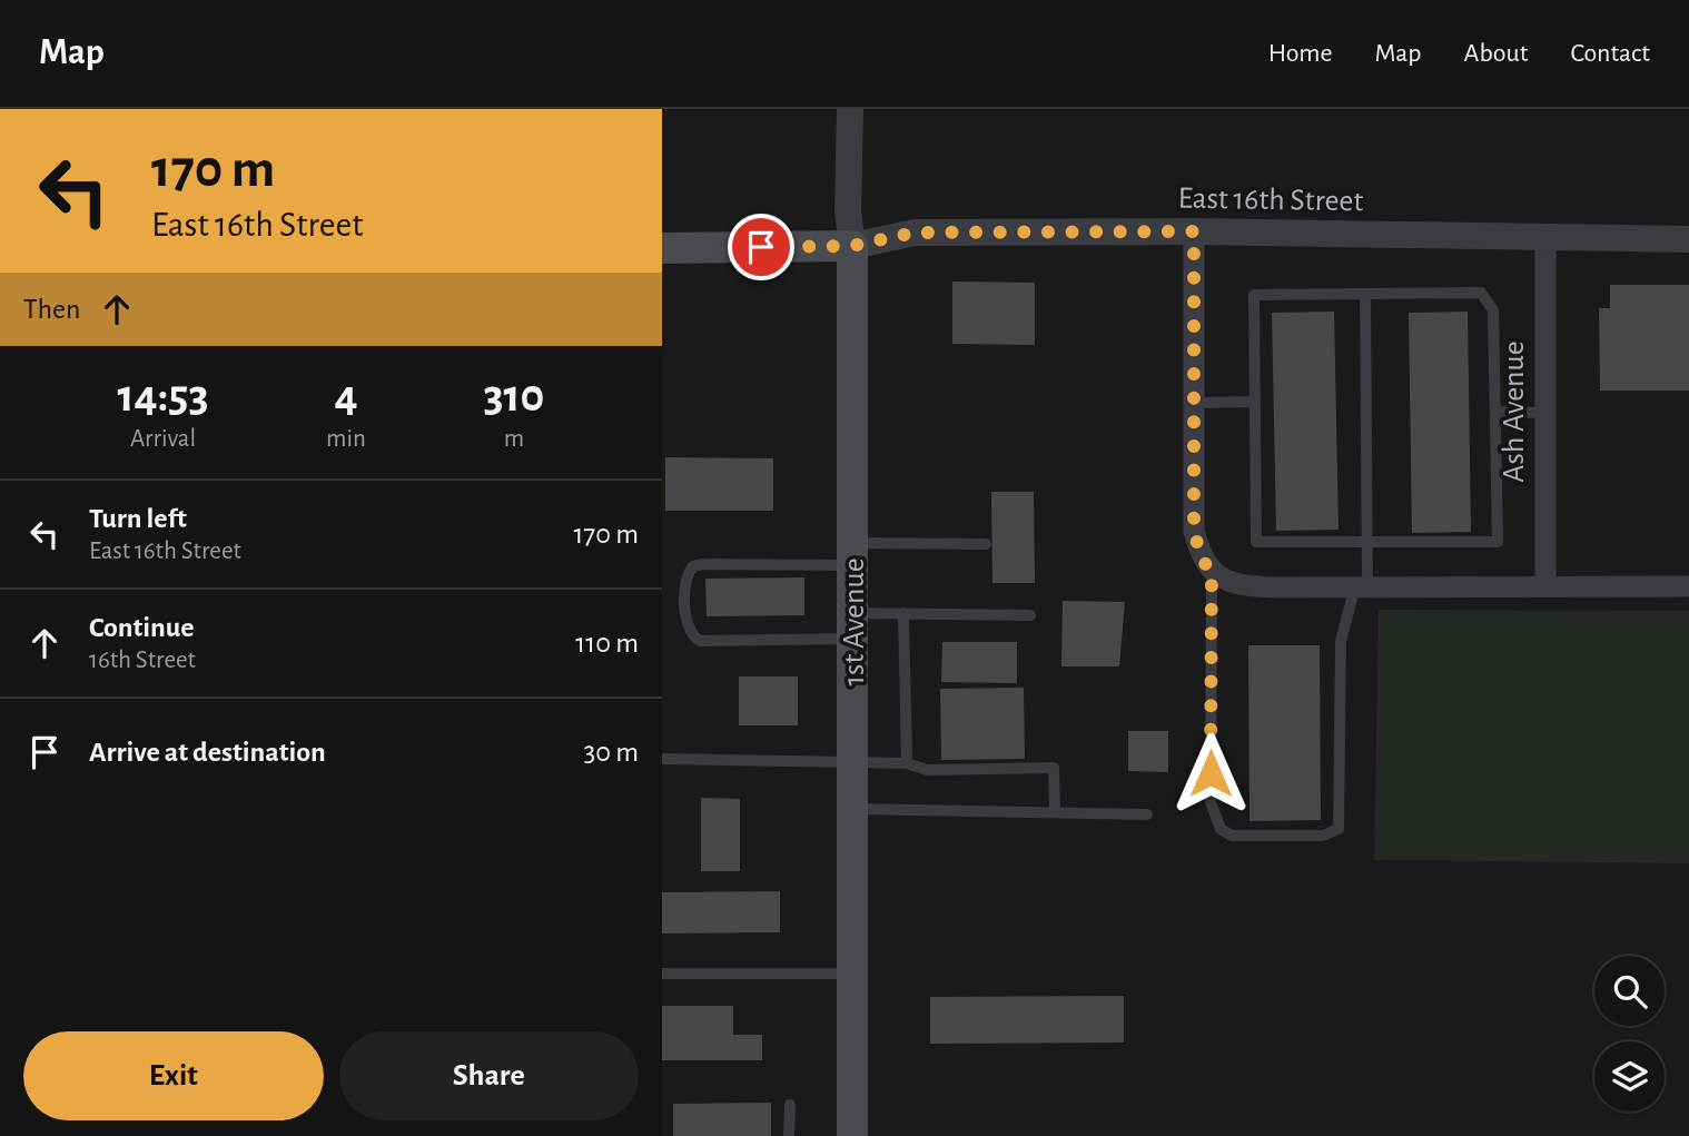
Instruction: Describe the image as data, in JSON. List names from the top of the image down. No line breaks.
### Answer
{"streets":{"main road":["1st Avenue"],"street":["East 16th Street","Ash Avenue"]},"crossings":[["East 16th Street","Ash Avenue"],["East 16th Street","1st Avenue"]],"page":{"header":"Map","nav":["Home","Map","About","Contact"],"turn":["170 m","East 16th Street"],"then":"Then","eta":["14:53","Arrival","4","min","310","m"],"list":[{"name":"Turn left","note":"East 16th Street","value":"170 m"},{"name":"Continue","note":"16th Street","value":"110 m"},{"name":"Arrive at destination","value":"30 m"}],"buttons":["Exit","Share"]}}
